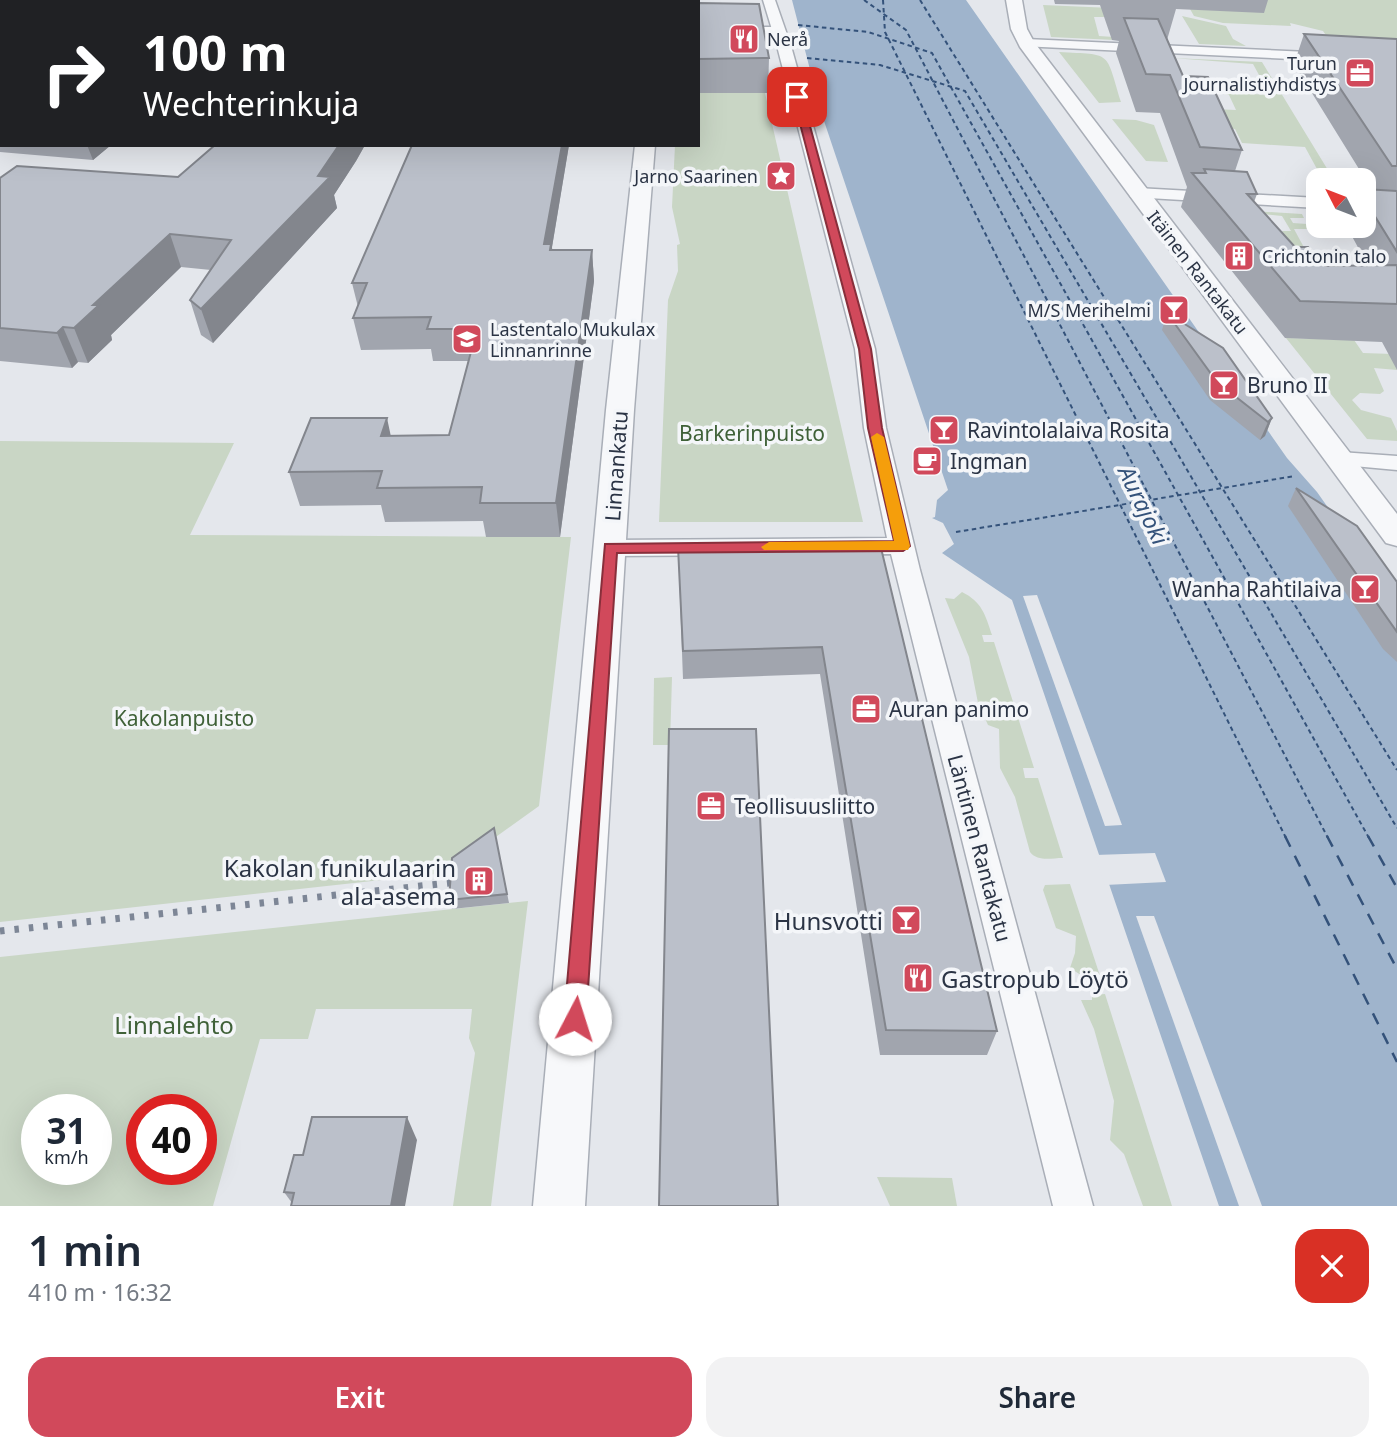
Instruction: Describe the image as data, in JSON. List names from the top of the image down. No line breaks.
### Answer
{"streets":{"street":["Itäinen Rantakatu","Linnankatu","Läntinen Rantakatu"]},"water":["Aurajoki"],"parks":["Barkerinpuisto","Kakolanpuisto","Linnalehto"],"places":{"restaurant":["Nerå","Gastropub Löytö"],"office":["Turun Journalistiyhdistys","Auran panimo","Teollisuusliitto"],"place":["Jarno Saarinen"],"building":["Crichtonin talo","Kakolan funikulaarin ala-asema"],"bar":["M/S Merihelmi","Bruno II","Ravintolalaiva Rosita","Wanha Rahtilaiva","Hunsvotti"],"school or university":["Lastentalo Mukulax Linnanrinne"],"cafe":["Ingman"]},"north":"top left","page":{"turn":["100 m","Wechterinkuja"],"speed":"31 km/h","limit":"40","heading":["1 min","410 m · 16:32"],"buttons":["Exit","Share"]}}
